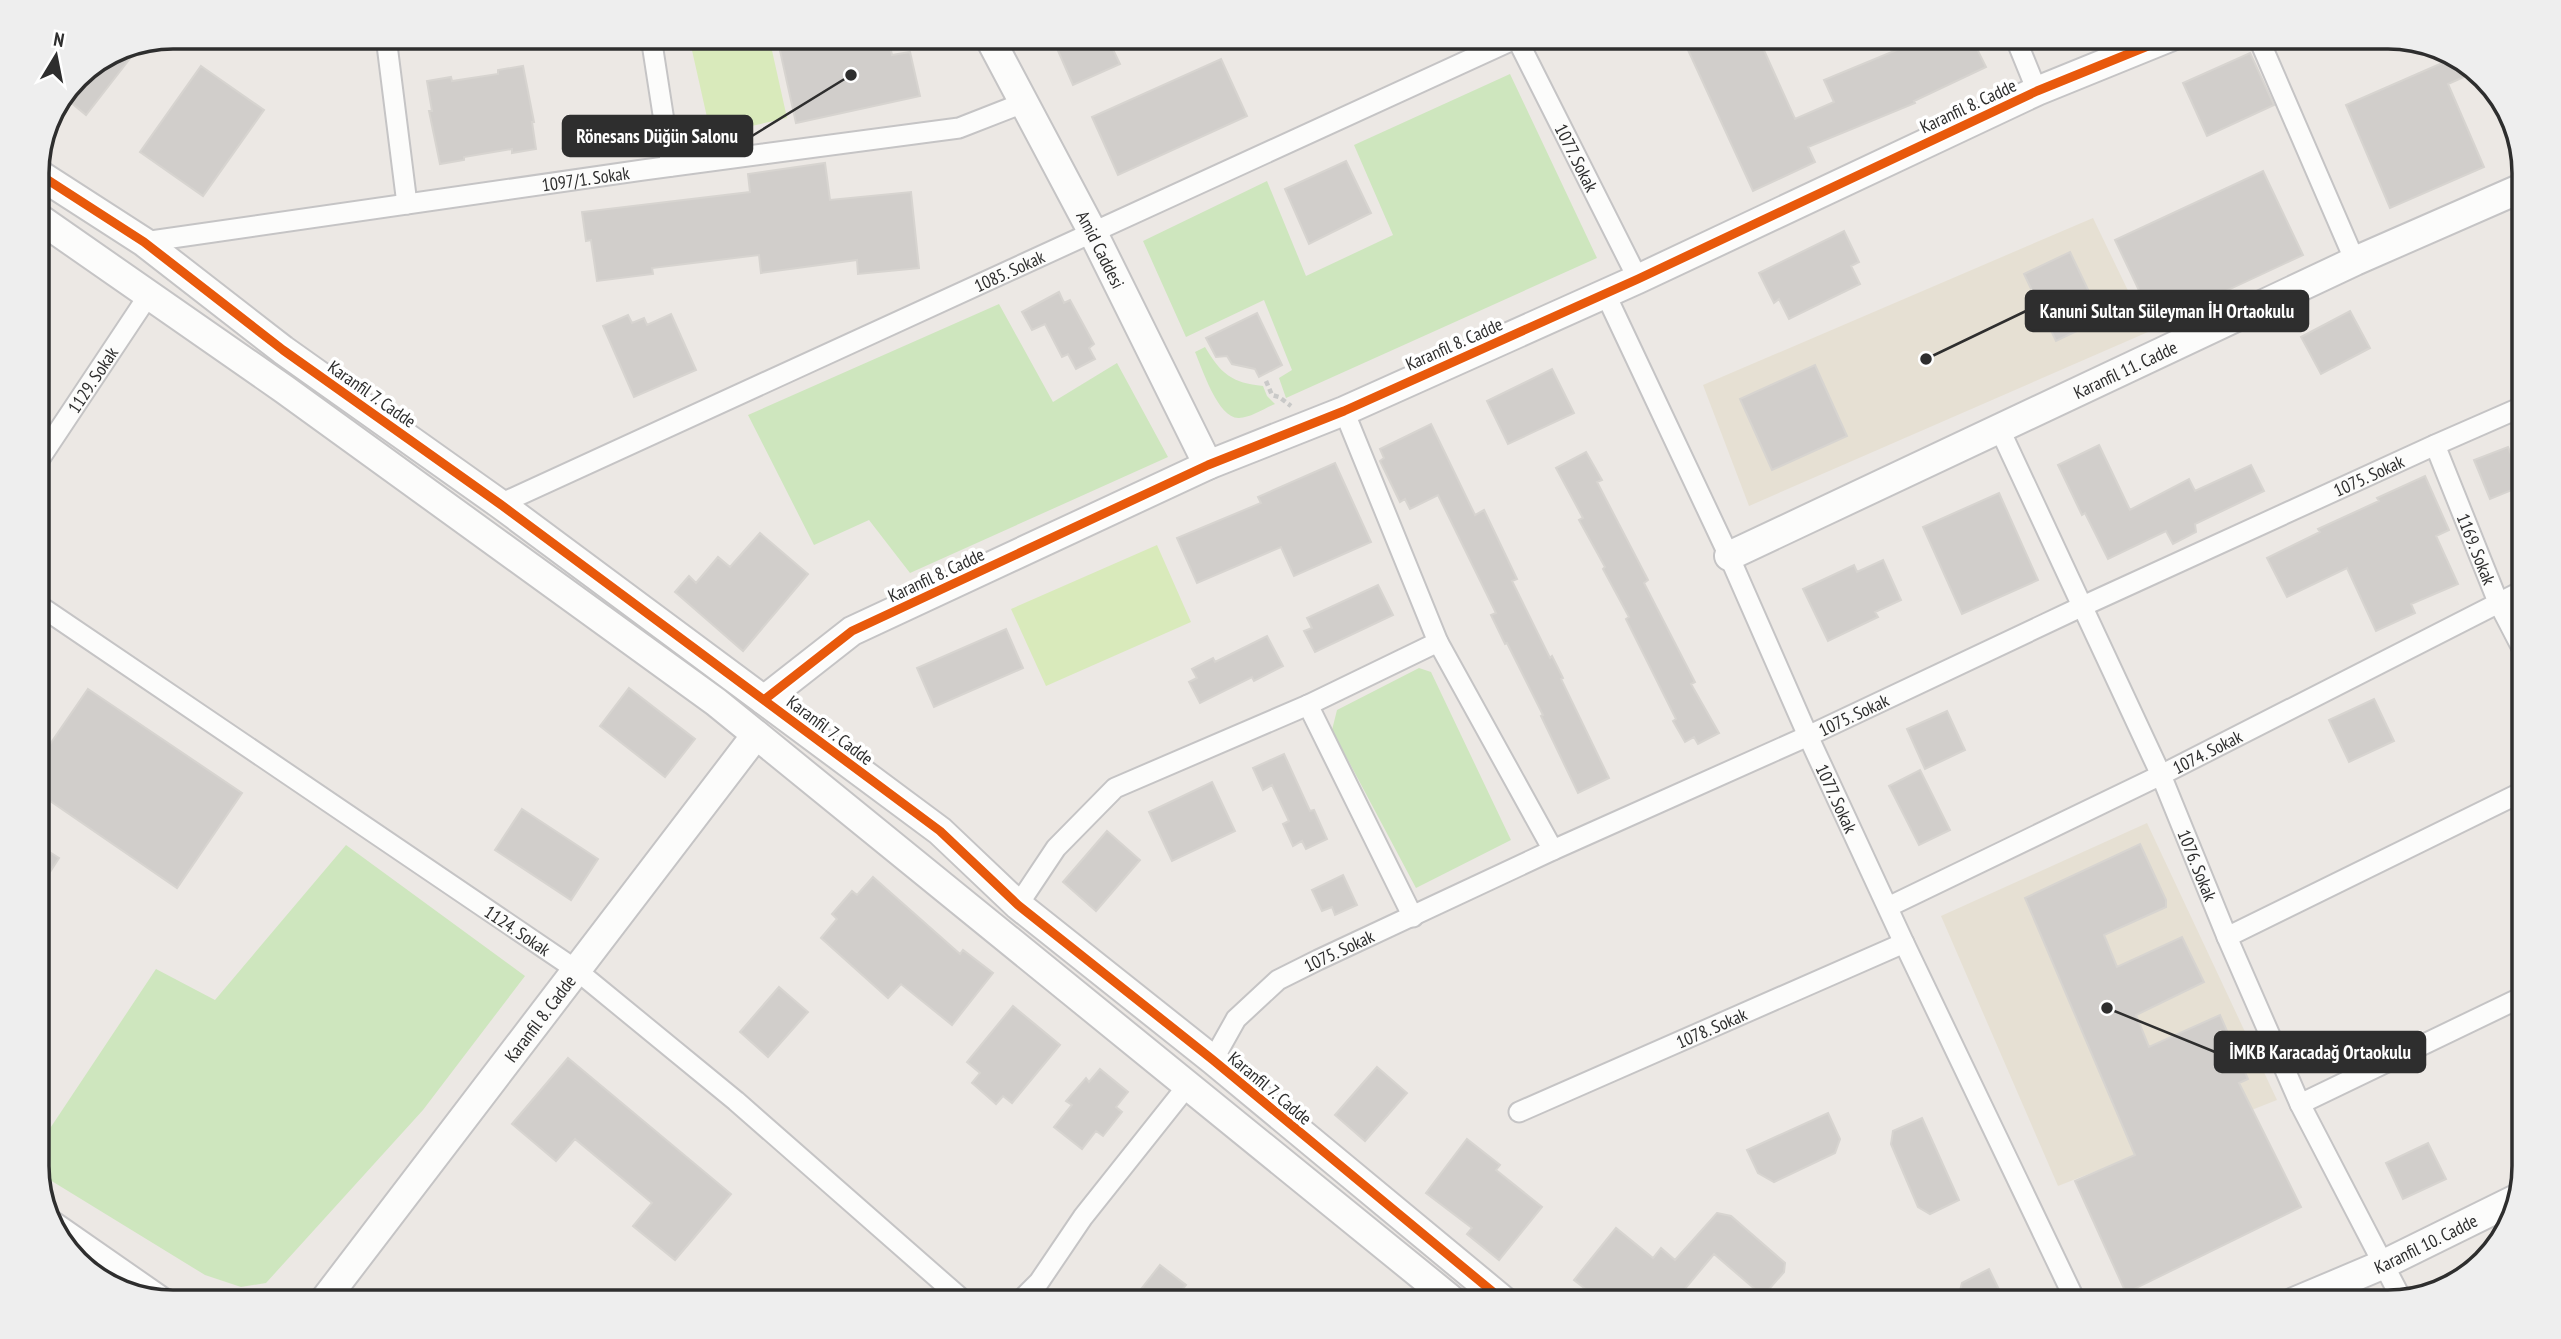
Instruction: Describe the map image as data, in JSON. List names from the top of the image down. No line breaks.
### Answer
{"streets":{"street":["Karanfil 8. Cadde","1077. Sokak","1097/1. Sokak","Amid Caddesi","1085. Sokak","Karanfil 11. Cadde","1129. Sokak","Karanfil 7. Cadde","1075. Sokak","1169. Sokak","1074. Sokak","1076. Sokak","1124. Sokak","1078. Sokak","Karanfil 10. Cadde"]},"crossings":[["Karanfil 8. Cadde","1077. Sokak"],["Karanfil 8. Cadde","Amid Caddesi"],["Karanfil 8. Cadde","Karanfil 7. Cadde"],["Karanfil 8. Cadde","1124. Sokak"],["1077. Sokak","Karanfil 11. Cadde"],["1077. Sokak","1075. Sokak"],["1077. Sokak","1074. Sokak"],["1077. Sokak","1078. Sokak"],["1097/1. Sokak","Amid Caddesi"],["1097/1. Sokak","Karanfil 7. Cadde"],["Amid Caddesi","1085. Sokak"],["1085. Sokak","Karanfil 7. Cadde"],["Karanfil 11. Cadde","1076. Sokak"],["Karanfil 7. Cadde","1075. Sokak"],["1075. Sokak","1169. Sokak"],["1075. Sokak","1076. Sokak"],["1169. Sokak","1074. Sokak"],["1074. Sokak","1076. Sokak"],["1076. Sokak","Karanfil 10. Cadde"]],"places":["Rönesans Düğün Salonu","Kanuni Sultan Süleyman İH Ortaokulu","İMKB Karacadağ Ortaokulu"],"north":"top"}
